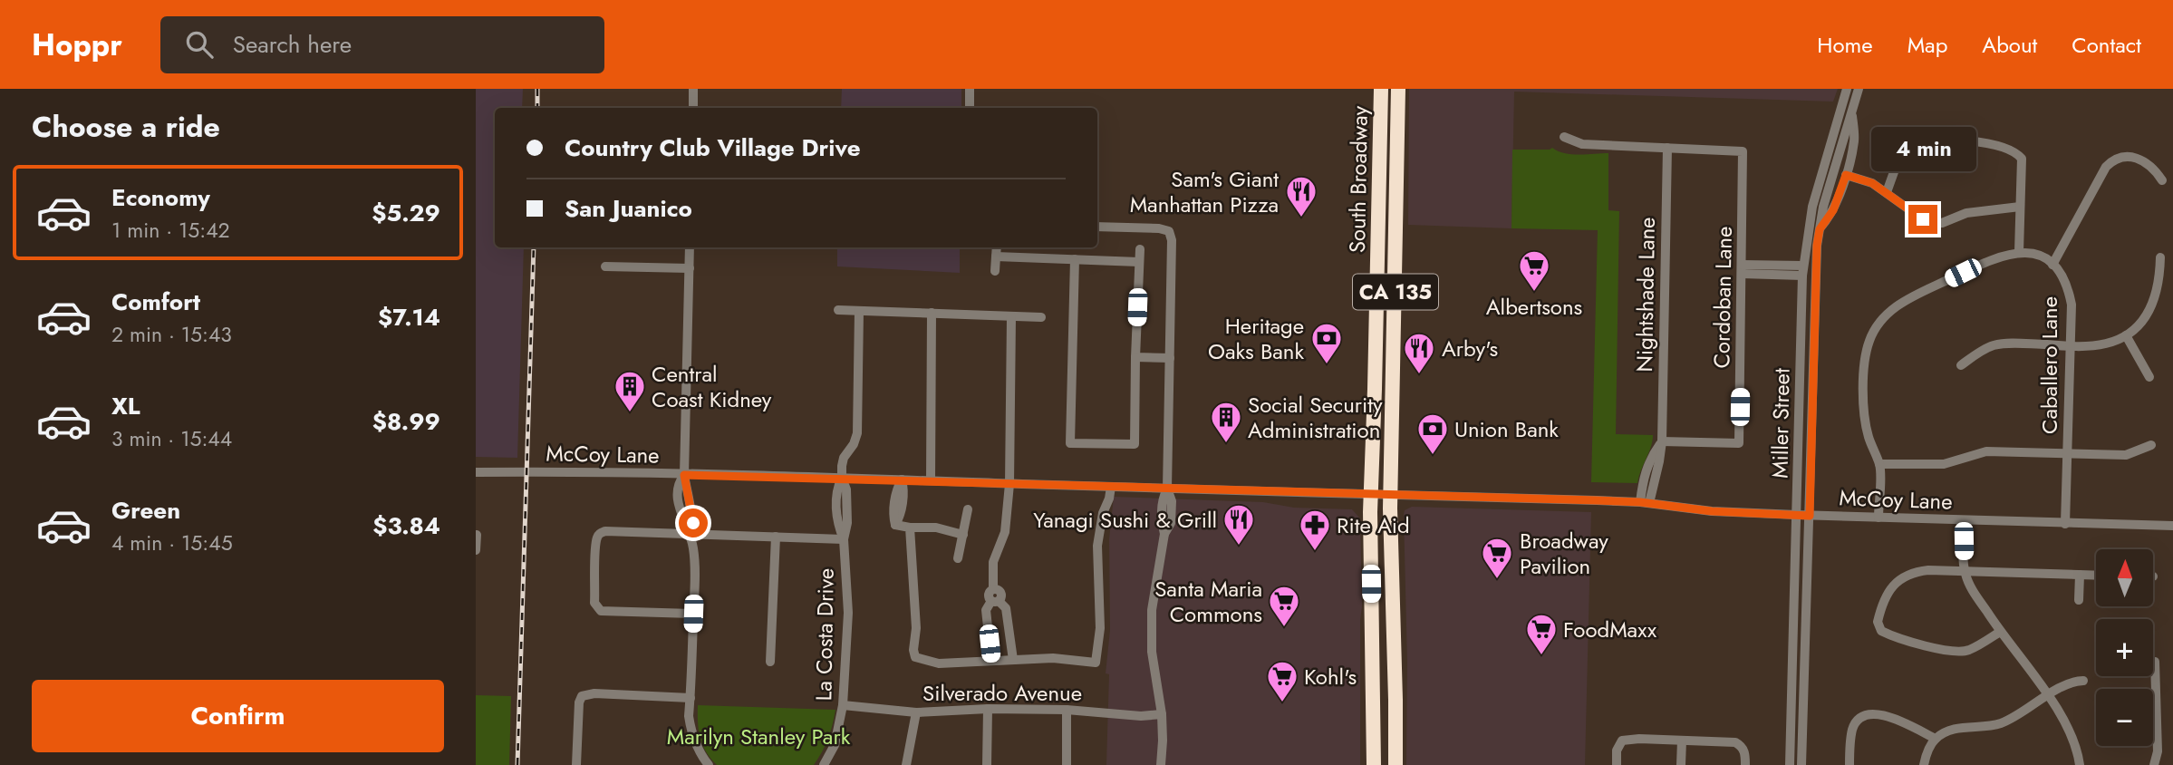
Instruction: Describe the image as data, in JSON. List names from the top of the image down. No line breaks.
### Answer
{"streets":{"highway":["South Broadway","CA 135"],"street":["Nightshade Lane","Cordoban Lane","Caballero Lane","Miller Street","McCoy Lane","La Costa Drive","Silverado Avenue"]},"crossings":[["South Broadway","McCoy Lane"],["Nightshade Lane","Cordoban Lane"],["Nightshade Lane","McCoy Lane"],["Caballero Lane","McCoy Lane"],["Miller Street","McCoy Lane"],["McCoy Lane","La Costa Drive"],["La Costa Drive","Silverado Avenue"]],"parks":["Marilyn Stanley Park"],"places":{"restaurant":["Sam's Giant Manhattan Pizza","Arby's","Yanagi Sushi & Grill"],"supermarket":["Albertsons","Broadway Pavilion","Santa Maria Commons","FoodMaxx","Kohl's"],"bank":["Heritage Oaks Bank","Union Bank"],"building":["Central Coast Kidney","Social Security Administration"],"pharmacy":["Rite Aid"]},"north":"top","page":{"header":"Hoppr","search":"Search here","nav":["Home","Map","About","Contact"],"heading":"Choose a ride","banner":["Country Club Village Drive","San Juanico"],"bubble":"4 min","list":[{"name":"Economy","note":"1 min · 15:42","value":"$5.29"},{"name":"Comfort","note":"2 min · 15:43","value":"$7.14"},{"name":"XL","note":"3 min · 15:44","value":"$8.99"},{"name":"Green","note":"4 min · 15:45","value":"$3.84"}],"map_buttons":["+","−"],"buttons":"Confirm"}}
